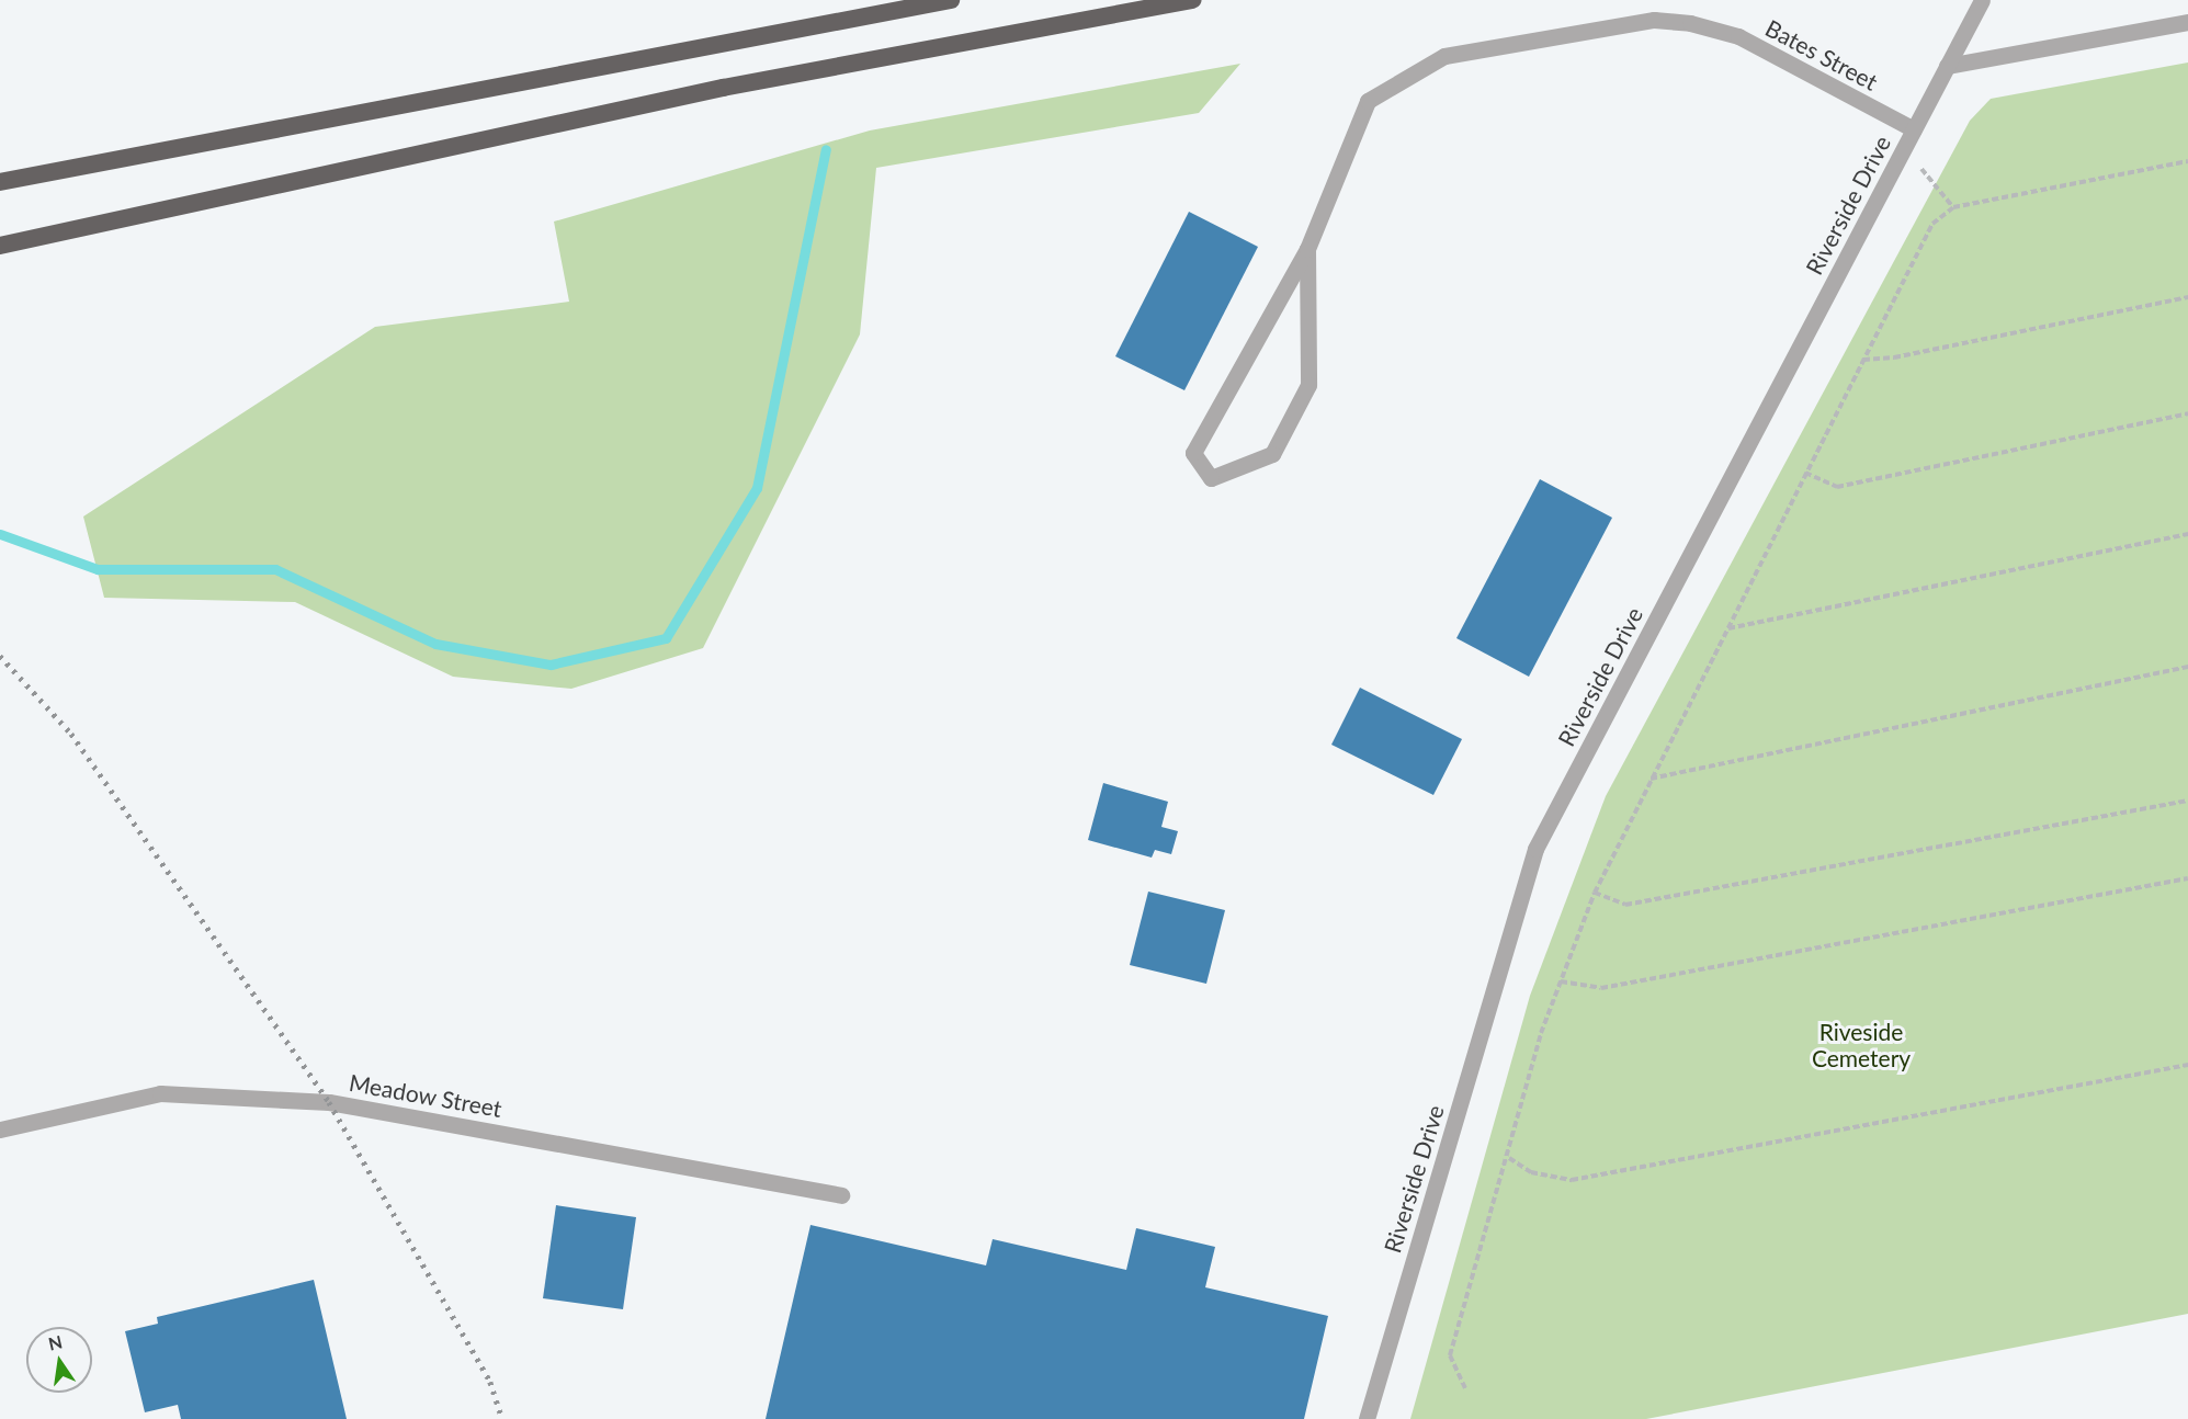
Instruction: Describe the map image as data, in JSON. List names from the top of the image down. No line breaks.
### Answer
{"streets":{"street":["Bates Street","Riverside Drive","Meadow Street"]},"crossings":[["Bates Street","Riverside Drive"]],"parks":["Riveside Cemetery"],"north":"top"}
